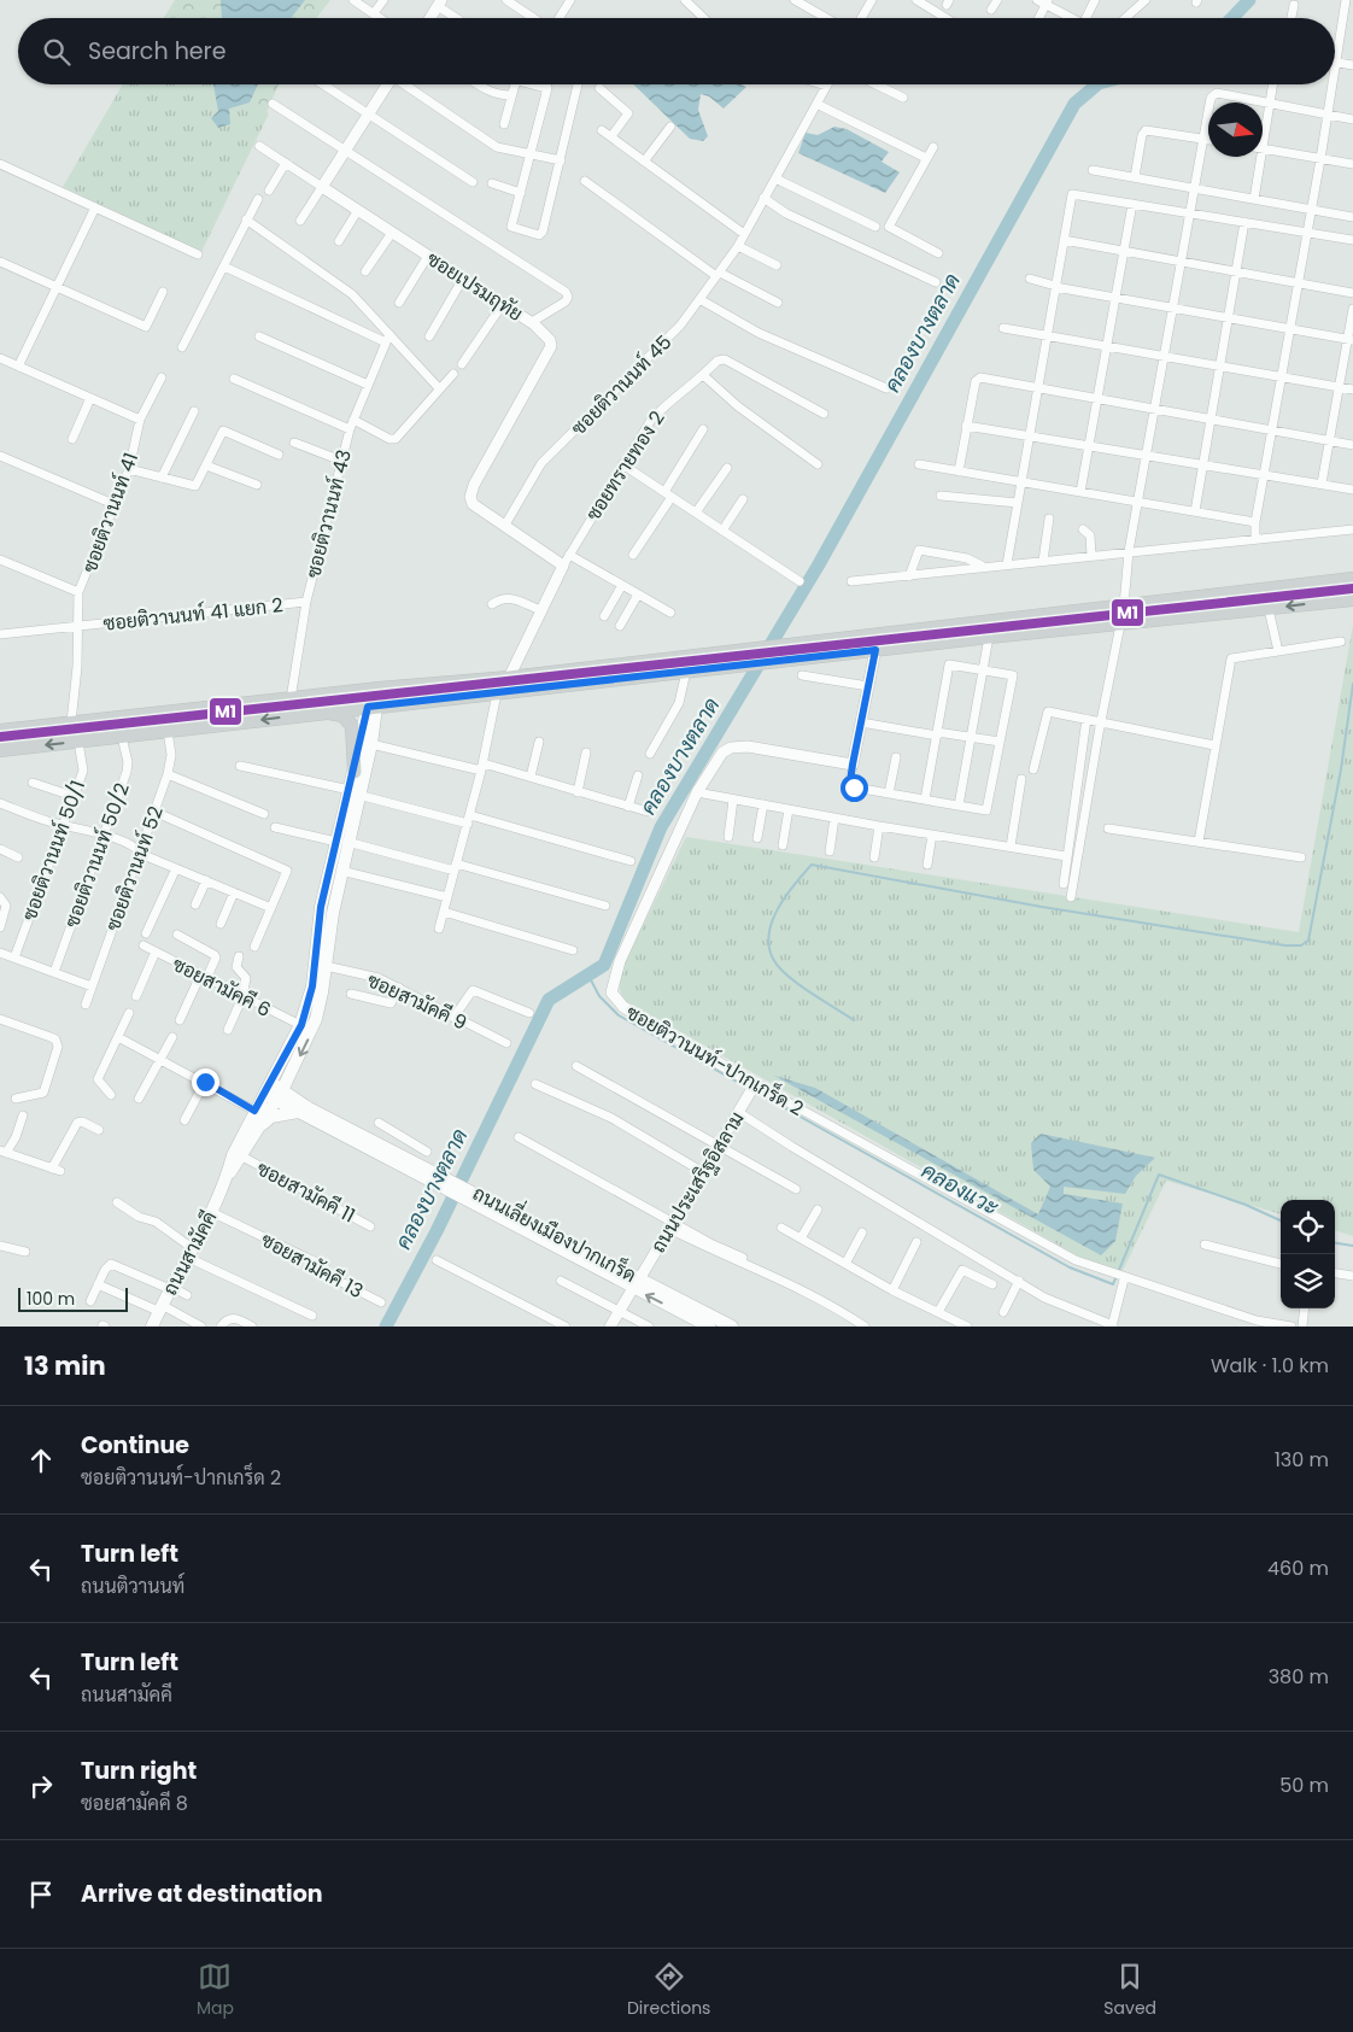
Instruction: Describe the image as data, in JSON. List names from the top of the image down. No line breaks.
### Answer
{"streets":{"main road":["ถนนเลี่ยงเมืองปากเกร็ด","ถนนสามัคคี"],"street":["ซอยเปรมฤทัย","ซอยติวานนท์ 45","ซอยทรายทอง 2","ซอยติวานนท์ 41","ซอยติวานนท์ 43","ซอยติวานนท์ 41 แยก 2","ซอยติวานนท์ 50/1","ซอยติวานนท์ 50/2","ซอยติวานนท์ 52","ซอยสามัคคี 6","ซอยสามัคคี 9","ซอยติวานนท์-ปากเกร็ด 2","ถนนประเสริฐอิสลาม","ซอยสามัคคี 11","ซอยสามัคคี 13"]},"crossings":[["ซอยเปรมฤทัย","ซอยติวานนท์ 45"],["ซอยติวานนท์ 41","ซอยติวานนท์ 41 แยก 2"],["ซอยติวานนท์ 43","ซอยติวานนท์ 41 แยก 2"],["ซอยสามัคคี 6","ถนนสามัคคี"],["ซอยสามัคคี 9","ถนนสามัคคี"],["ซอยติวานนท์-ปากเกร็ด 2","ถนนประเสริฐอิสลาม"],["ถนนประเสริฐอิสลาม","ถนนเลี่ยงเมืองปากเกร็ด"],["ซอยสามัคคี 11","ถนนสามัคคี"],["ถนนเลี่ยงเมืองปากเกร็ด","ถนนสามัคคี"],["ถนนสามัคคี","ซอยสามัคคี 13"]],"water":["คลองบางตลาด","คลองแวะ"],"lines":["transit line M1"],"scale_bar":"100 m","north":"right","page":{"search":"Search here","scale":"100 m","heading":["13 min","Walk · 1.0 km"],"list":[["Continue","ซอยติวานนท์-ปากเกร็ด 2","130 m"],["Turn left","ถนนติวานนท์","460 m"],["Turn left","ถนนสามัคคี","380 m"],["Turn right","ซอยสามัคคี 8","50 m"],"Arrive at destination"],"nav":["Map","Directions","Saved"]}}
